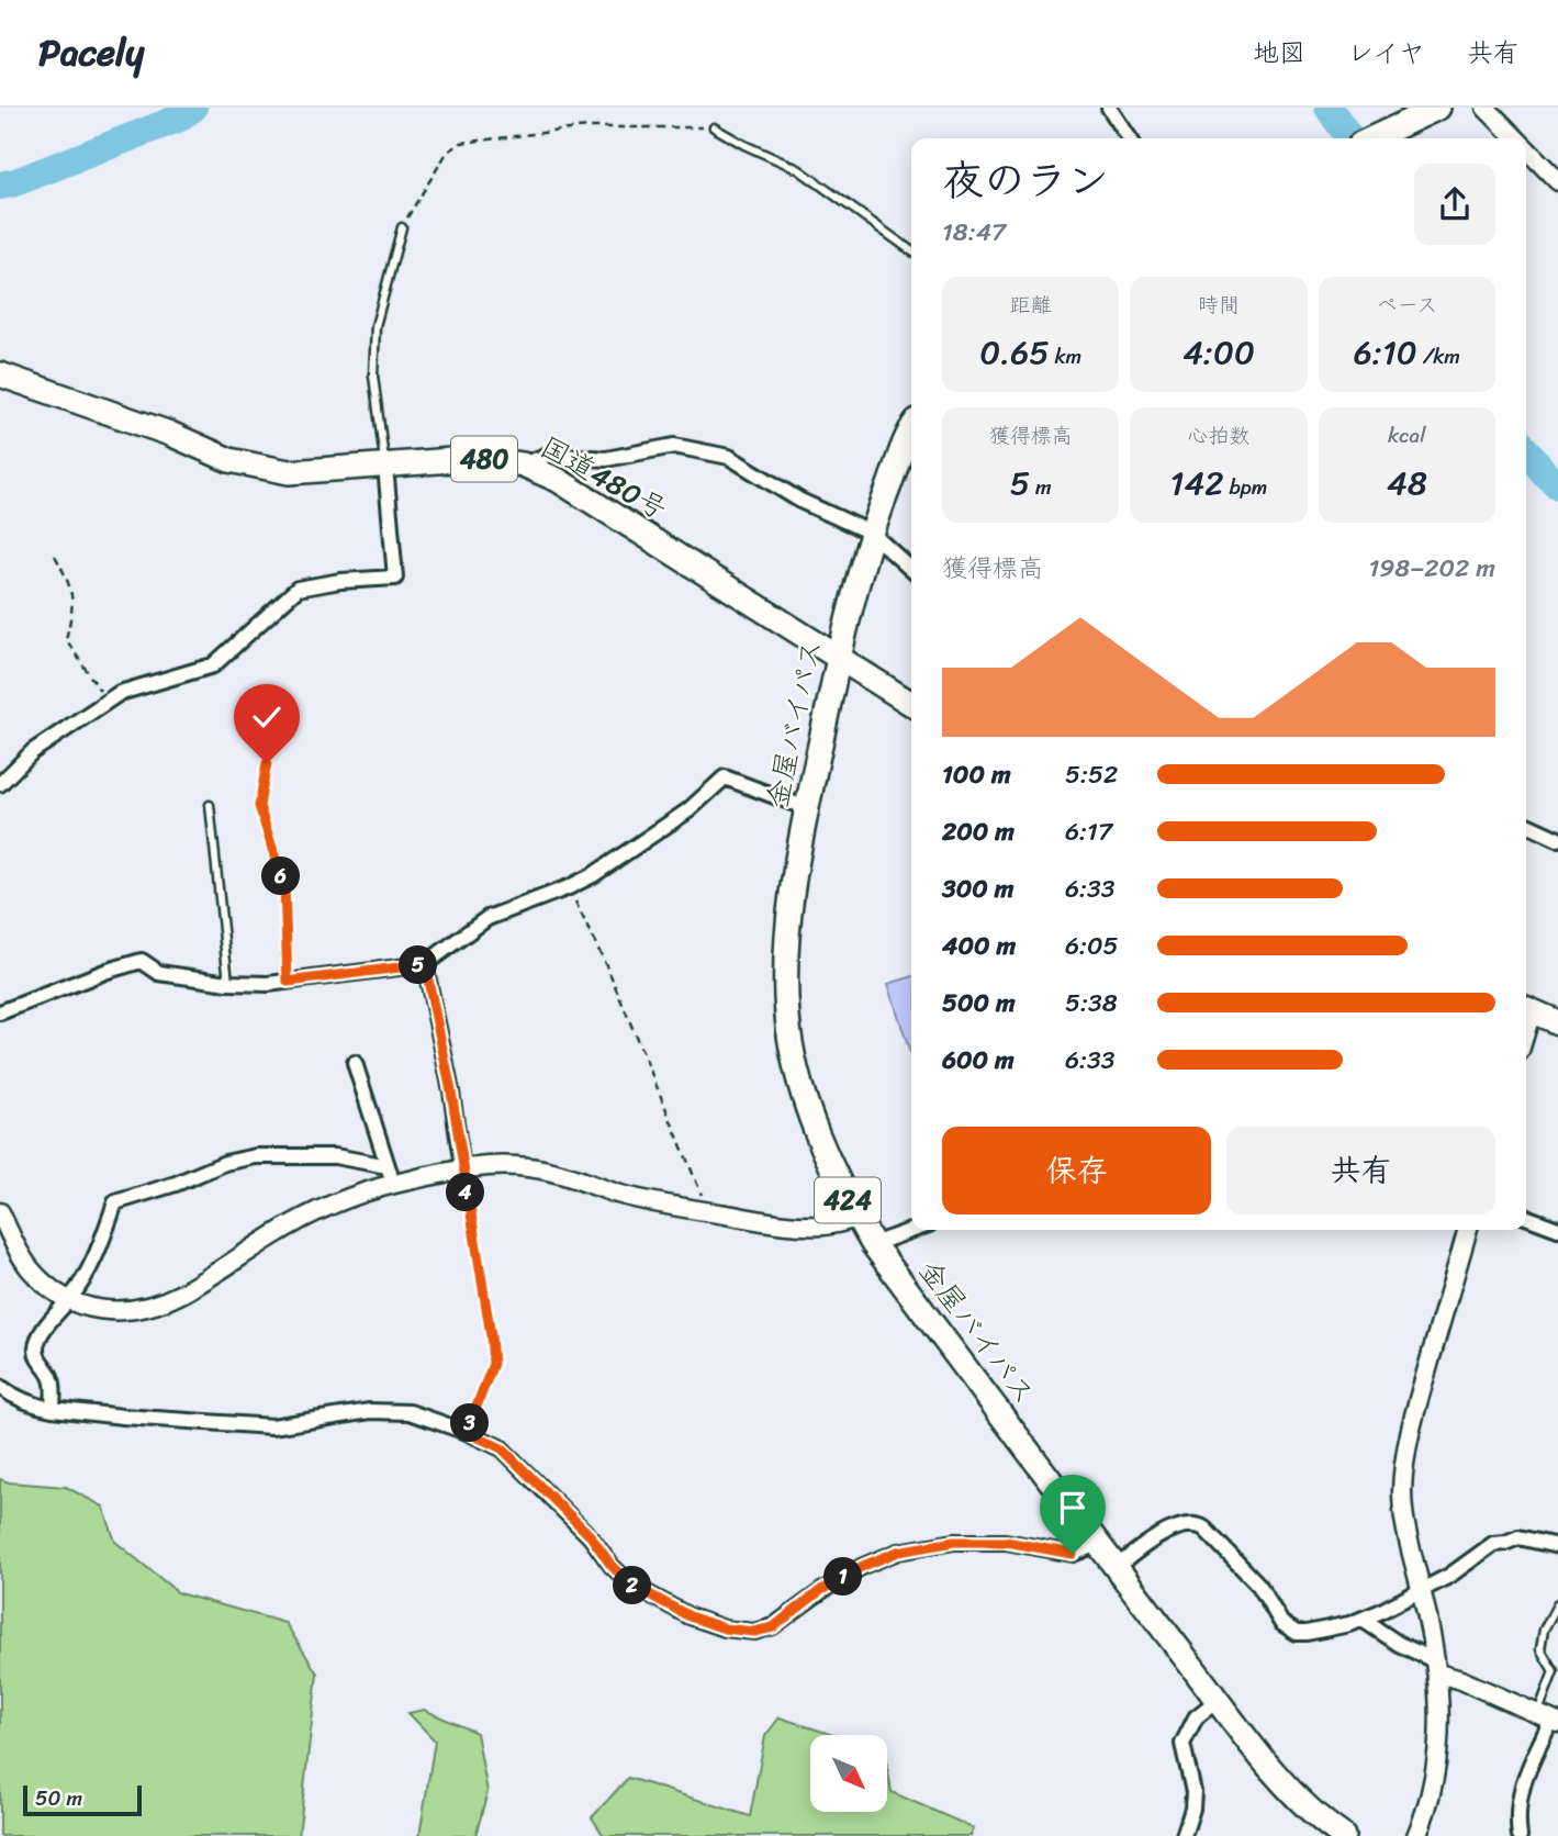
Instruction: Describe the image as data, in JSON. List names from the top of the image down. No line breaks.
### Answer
{"streets":{"highway":["480","国道480号","金屋バイパス","424"]},"crossings":[["国道480号","金屋バイパス"]],"scale_bar":"50 m","north":"bottom right","page":{"header":"Pacely","nav":["地図","レイヤ","共有"],"heading":["夜のラン","18:47"],"stats":[["距離","0.65 km"],["時間","4:00"],["ペース","6:10 /km"],["獲得標高","5 m"],["心拍数","142 bpm"],["kcal","48"]],"chart":["獲得標高","198–202 m"],"list":[{"name":"100 m","note":"5:52"},{"name":"200 m","note":"6:17"},{"name":"300 m","note":"6:33"},{"name":"400 m","note":"6:05"},{"name":"500 m","note":"5:38"},{"name":"600 m","note":"6:33"}],"pins":["6","5","4","3","1","2"],"buttons":["保存","共有"],"scale":"50 m"}}
